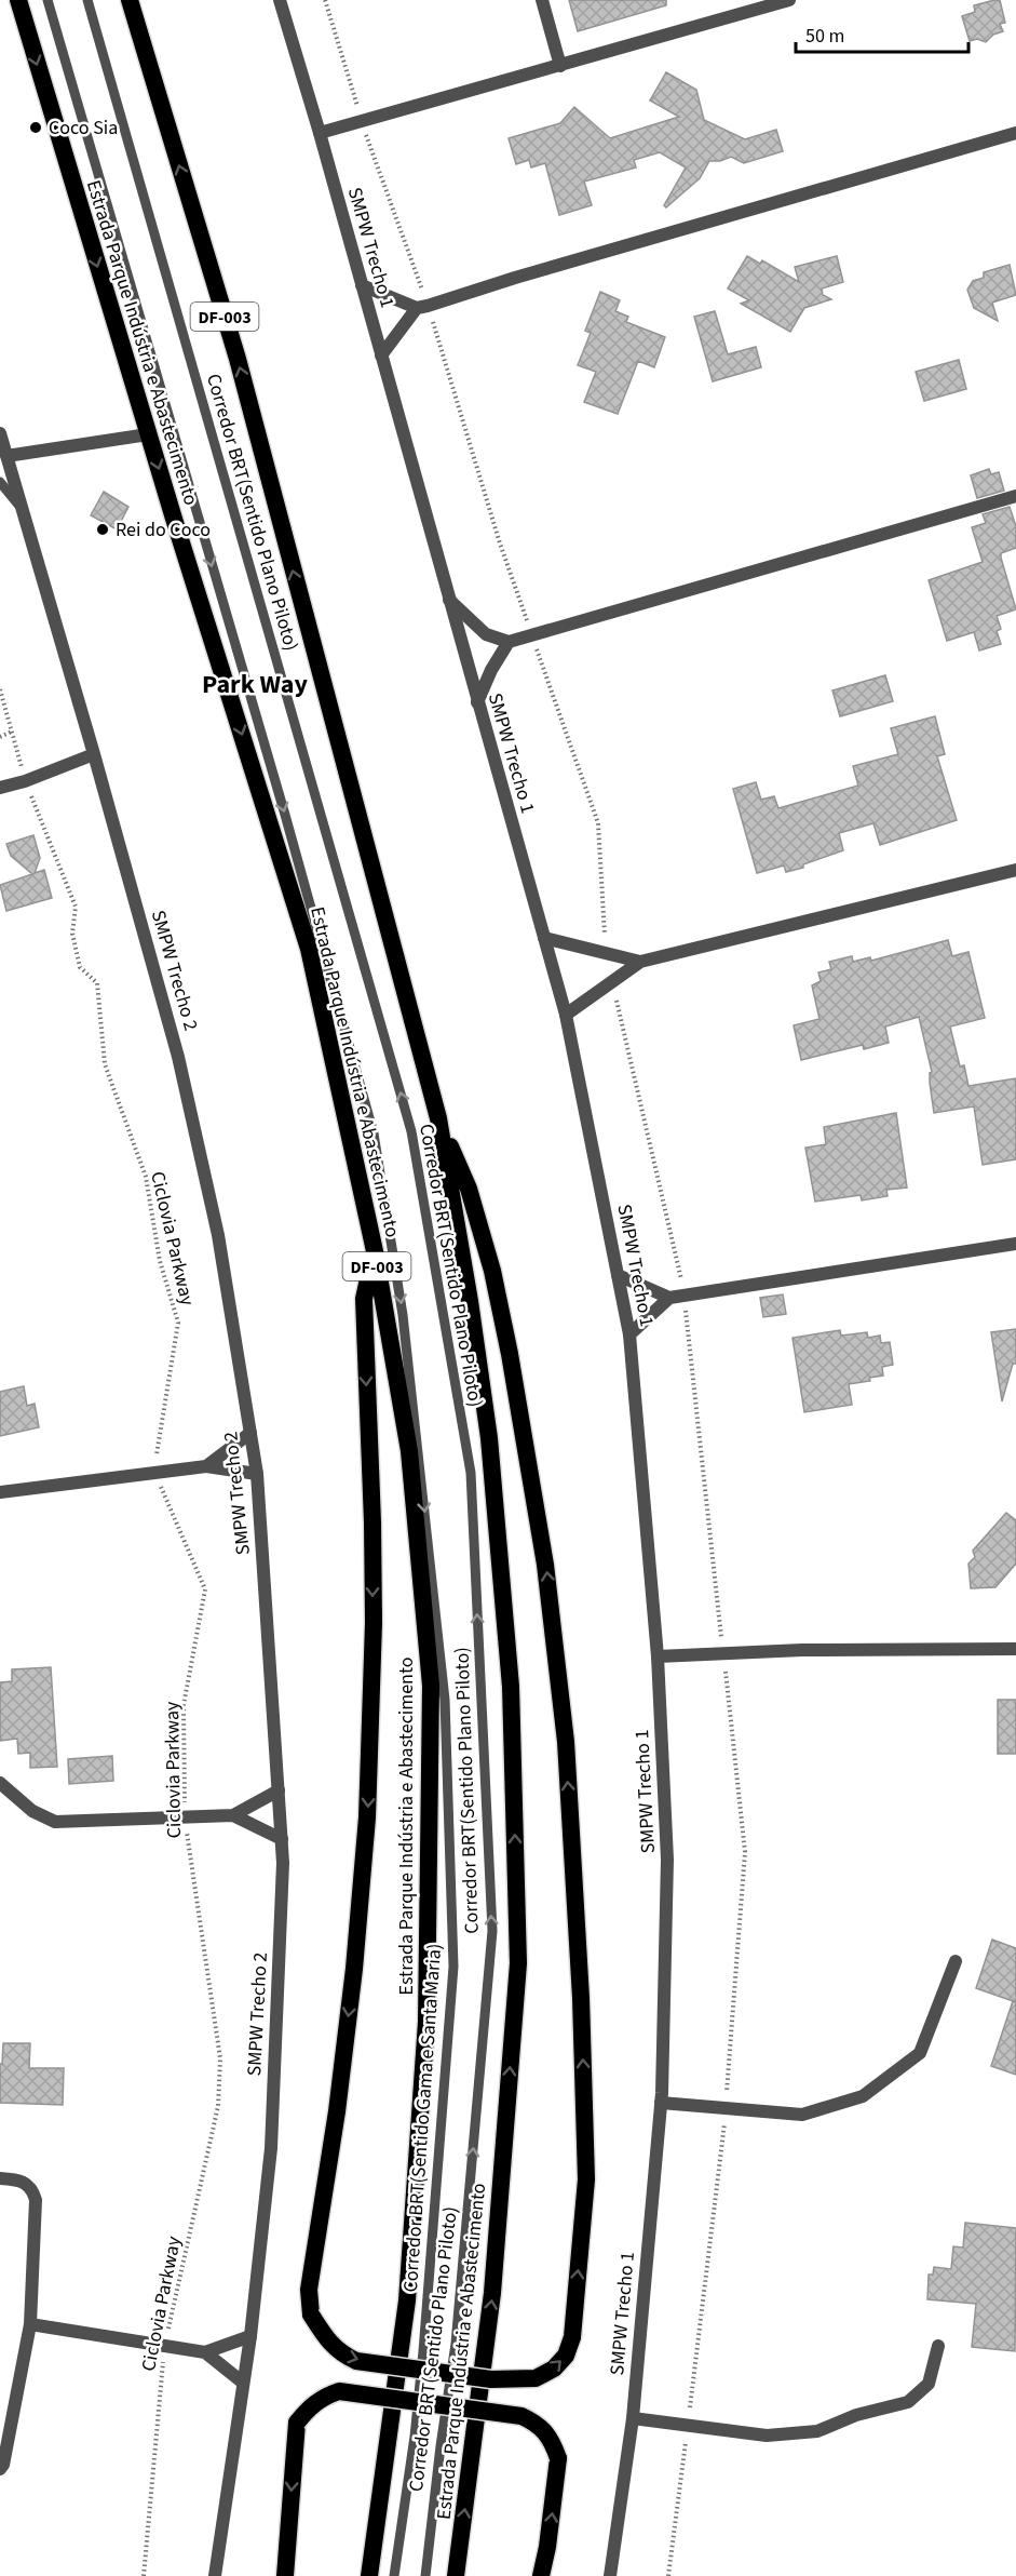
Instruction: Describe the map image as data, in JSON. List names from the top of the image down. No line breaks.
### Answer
{"streets":{"highway":["DF-003","Estrada Parque Indústria e Abastecimento"],"street":["SMPW Trecho 1","SMPW Trecho 2"],"lane":["Corredor BRT(Sentido Plano Piloto)","Corredor BRT(Sentido Gama e Santa Maria)"],"path":["Ciclovia Parkway"]},"one_way":["Corredor BRT(Sentido Plano Piloto)","Corredor BRT(Sentido Gama e Santa Maria)"],"districts":["Park Way"],"places":["Coco Sia","Rei do Coco"],"scale_bar":"50 m"}
